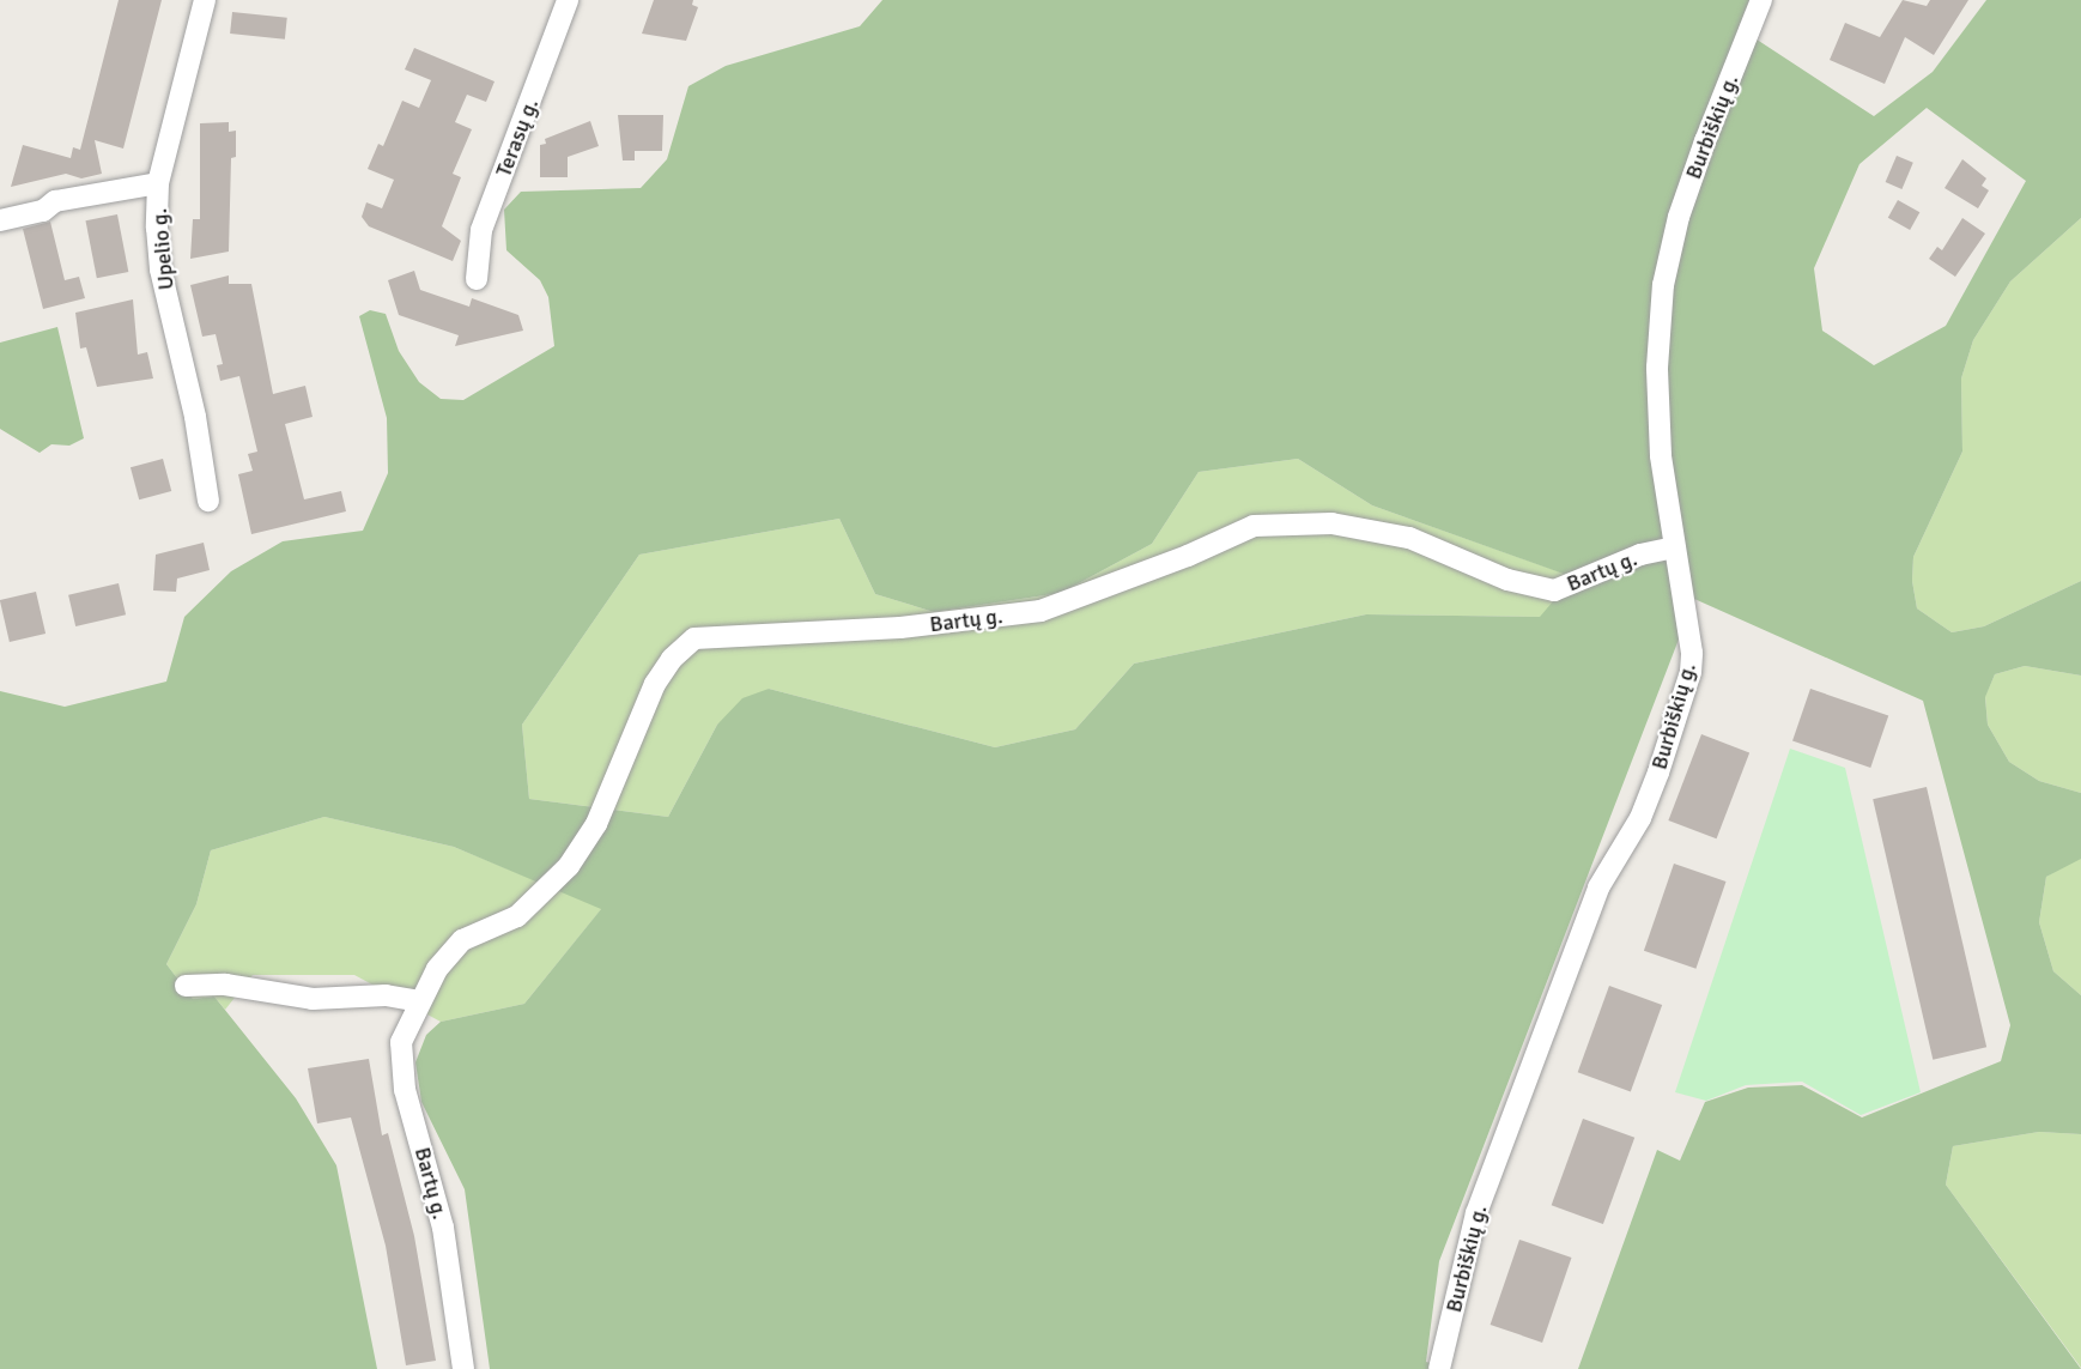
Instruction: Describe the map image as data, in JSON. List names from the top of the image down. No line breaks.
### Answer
{"streets":{"street":["Burbiškių g.","Terasų g.","Upelio g.","Bartų g."]},"crossings":[["Burbiškių g.","Bartų g."]]}
